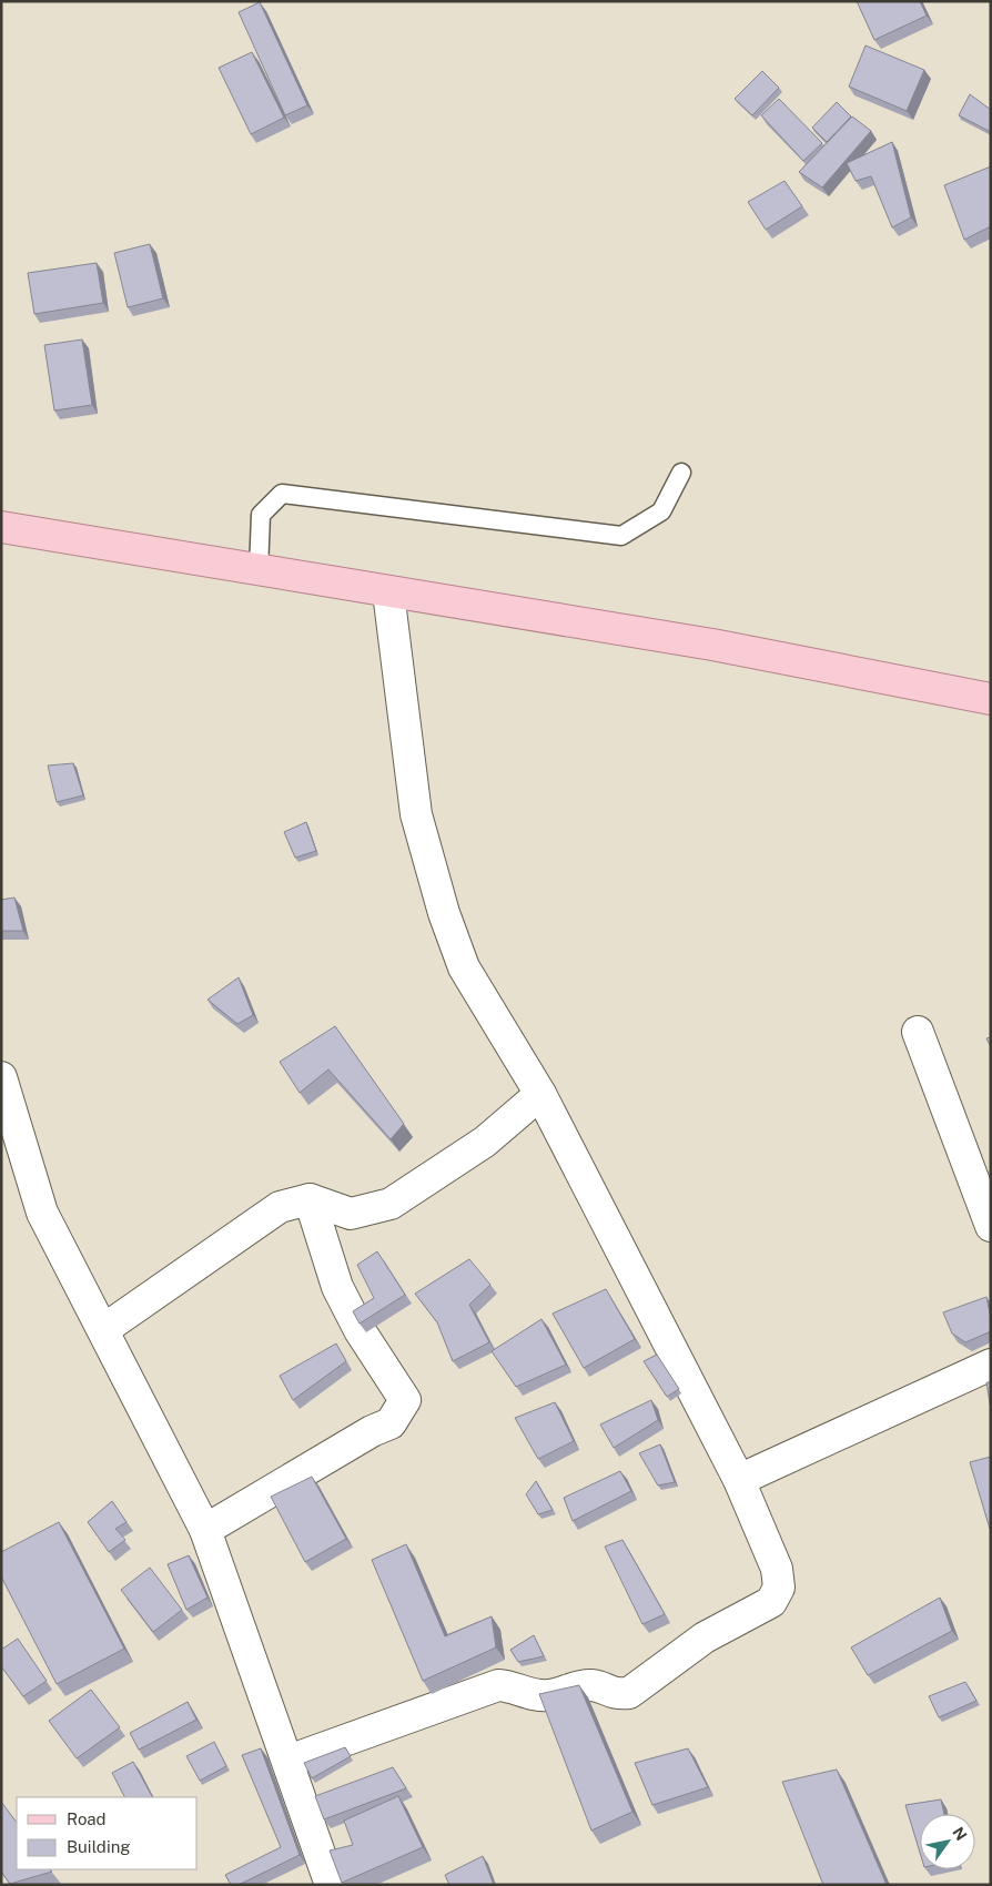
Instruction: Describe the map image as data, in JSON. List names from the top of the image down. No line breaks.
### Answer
{"legend":["Road","Building"],"north":"top right"}
